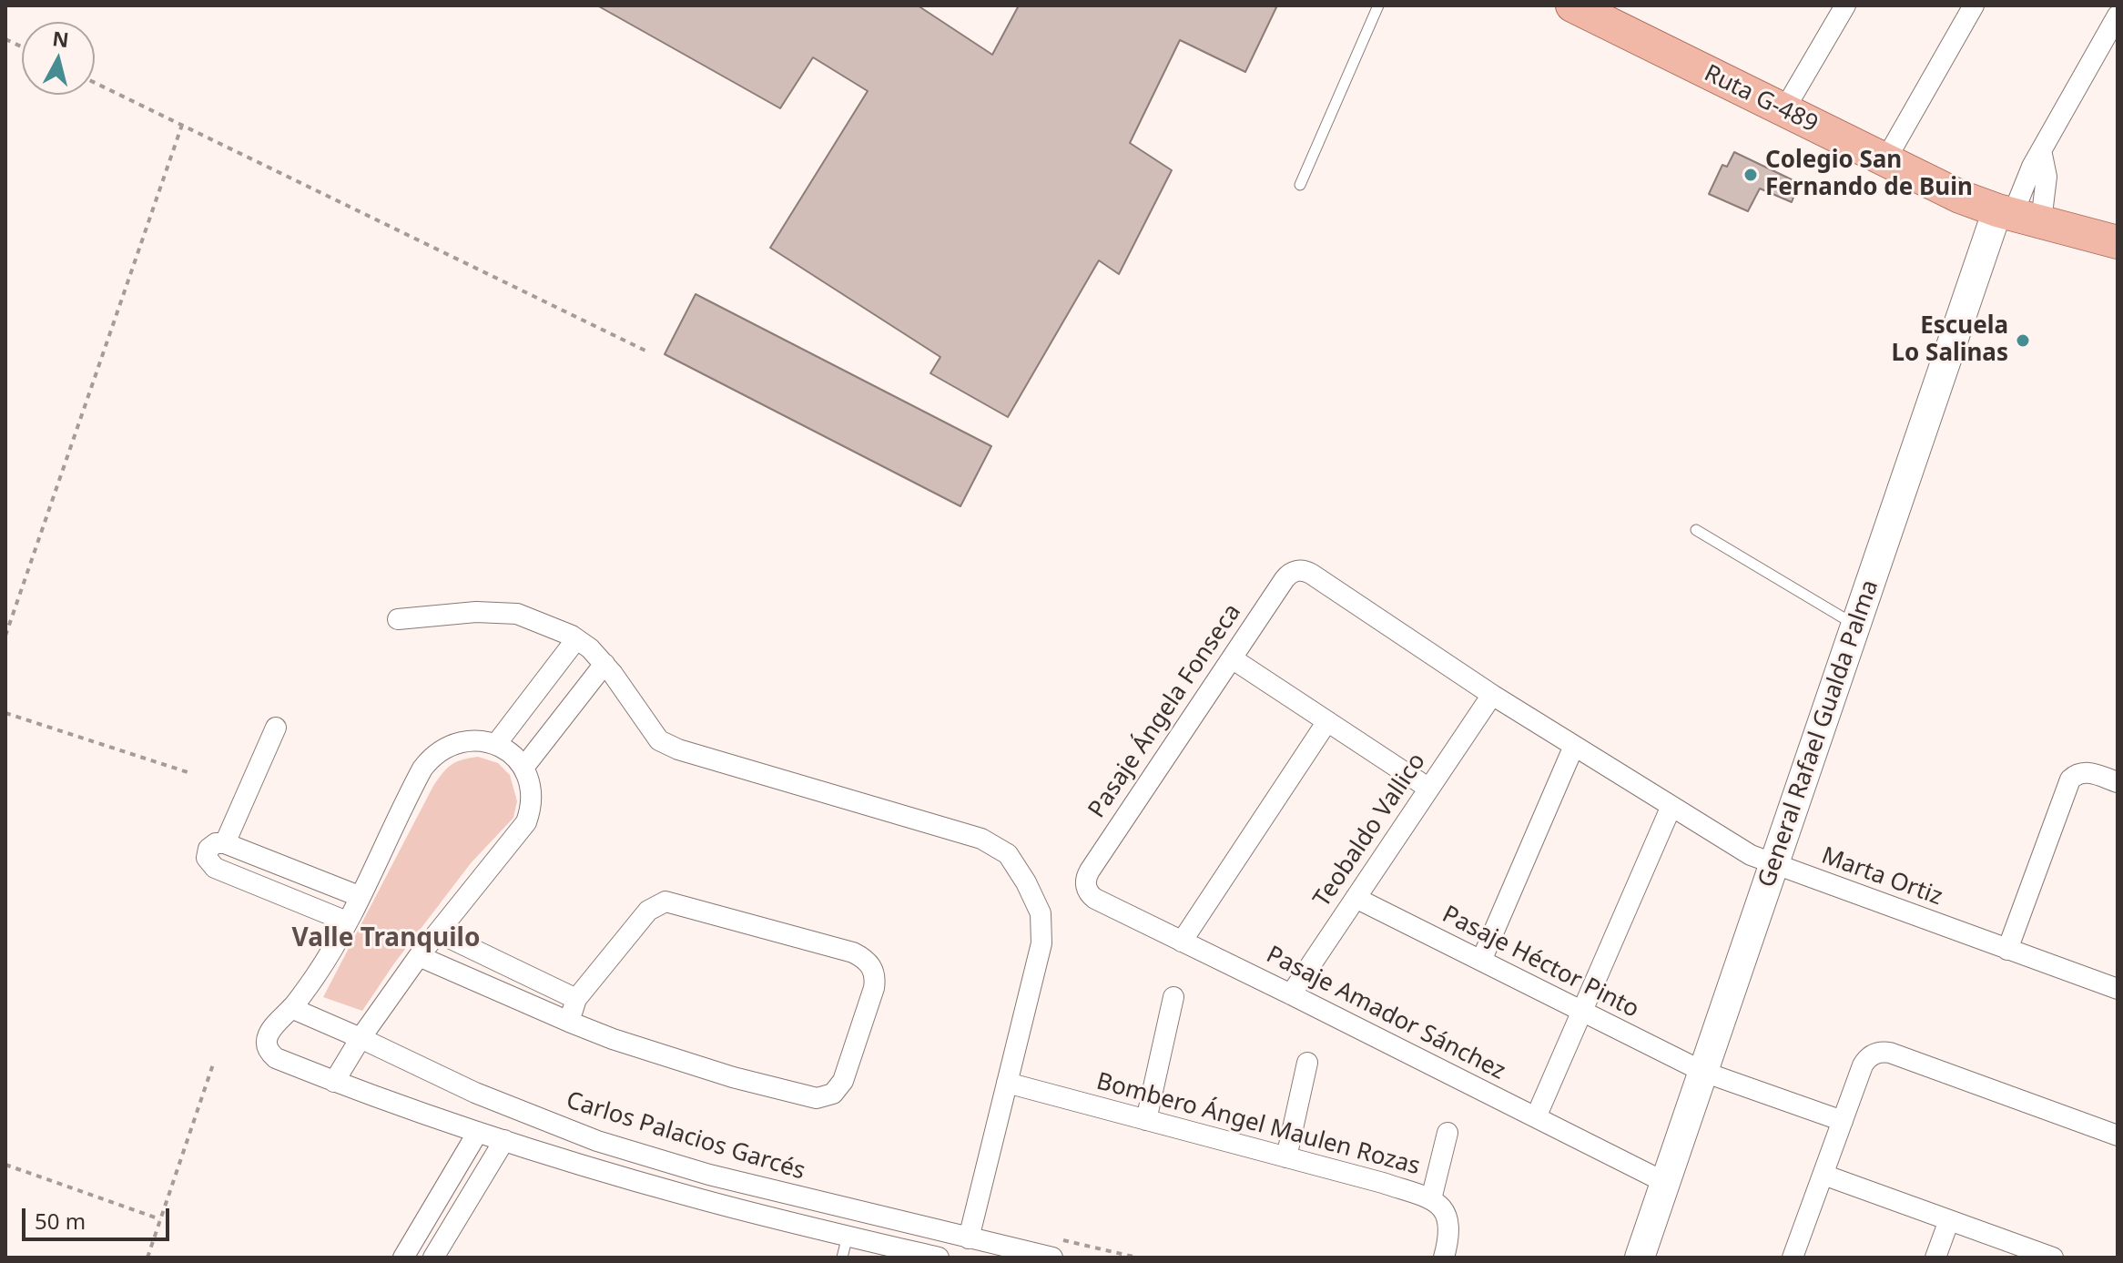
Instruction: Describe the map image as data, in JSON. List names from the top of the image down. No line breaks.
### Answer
{"streets":{"main road":["Ruta G-489","General Rafael Gualda Palma"],"street":["Pasaje Ángela Fonseca","Teobaldo Vallico","Marta Ortiz","Pasaje Héctor Pinto","Pasaje Amador Sánchez","Bombero Ángel Maulen Rozas","Carlos Palacios Garcés"]},"crossings":[["Ruta G-489","General Rafael Gualda Palma"],["Pasaje Ángela Fonseca","Marta Ortiz"],["Pasaje Ángela Fonseca","Pasaje Amador Sánchez"],["General Rafael Gualda Palma","Marta Ortiz"],["General Rafael Gualda Palma","Pasaje Héctor Pinto"],["General Rafael Gualda Palma","Pasaje Amador Sánchez"],["Teobaldo Vallico","Marta Ortiz"],["Teobaldo Vallico","Pasaje Héctor Pinto"],["Teobaldo Vallico","Pasaje Amador Sánchez"]],"districts":["Valle Tranquilo"],"places":["Colegio San Fernando de Buin","Escuela Lo Salinas"],"scale_bar":"50 m","north":"top"}
